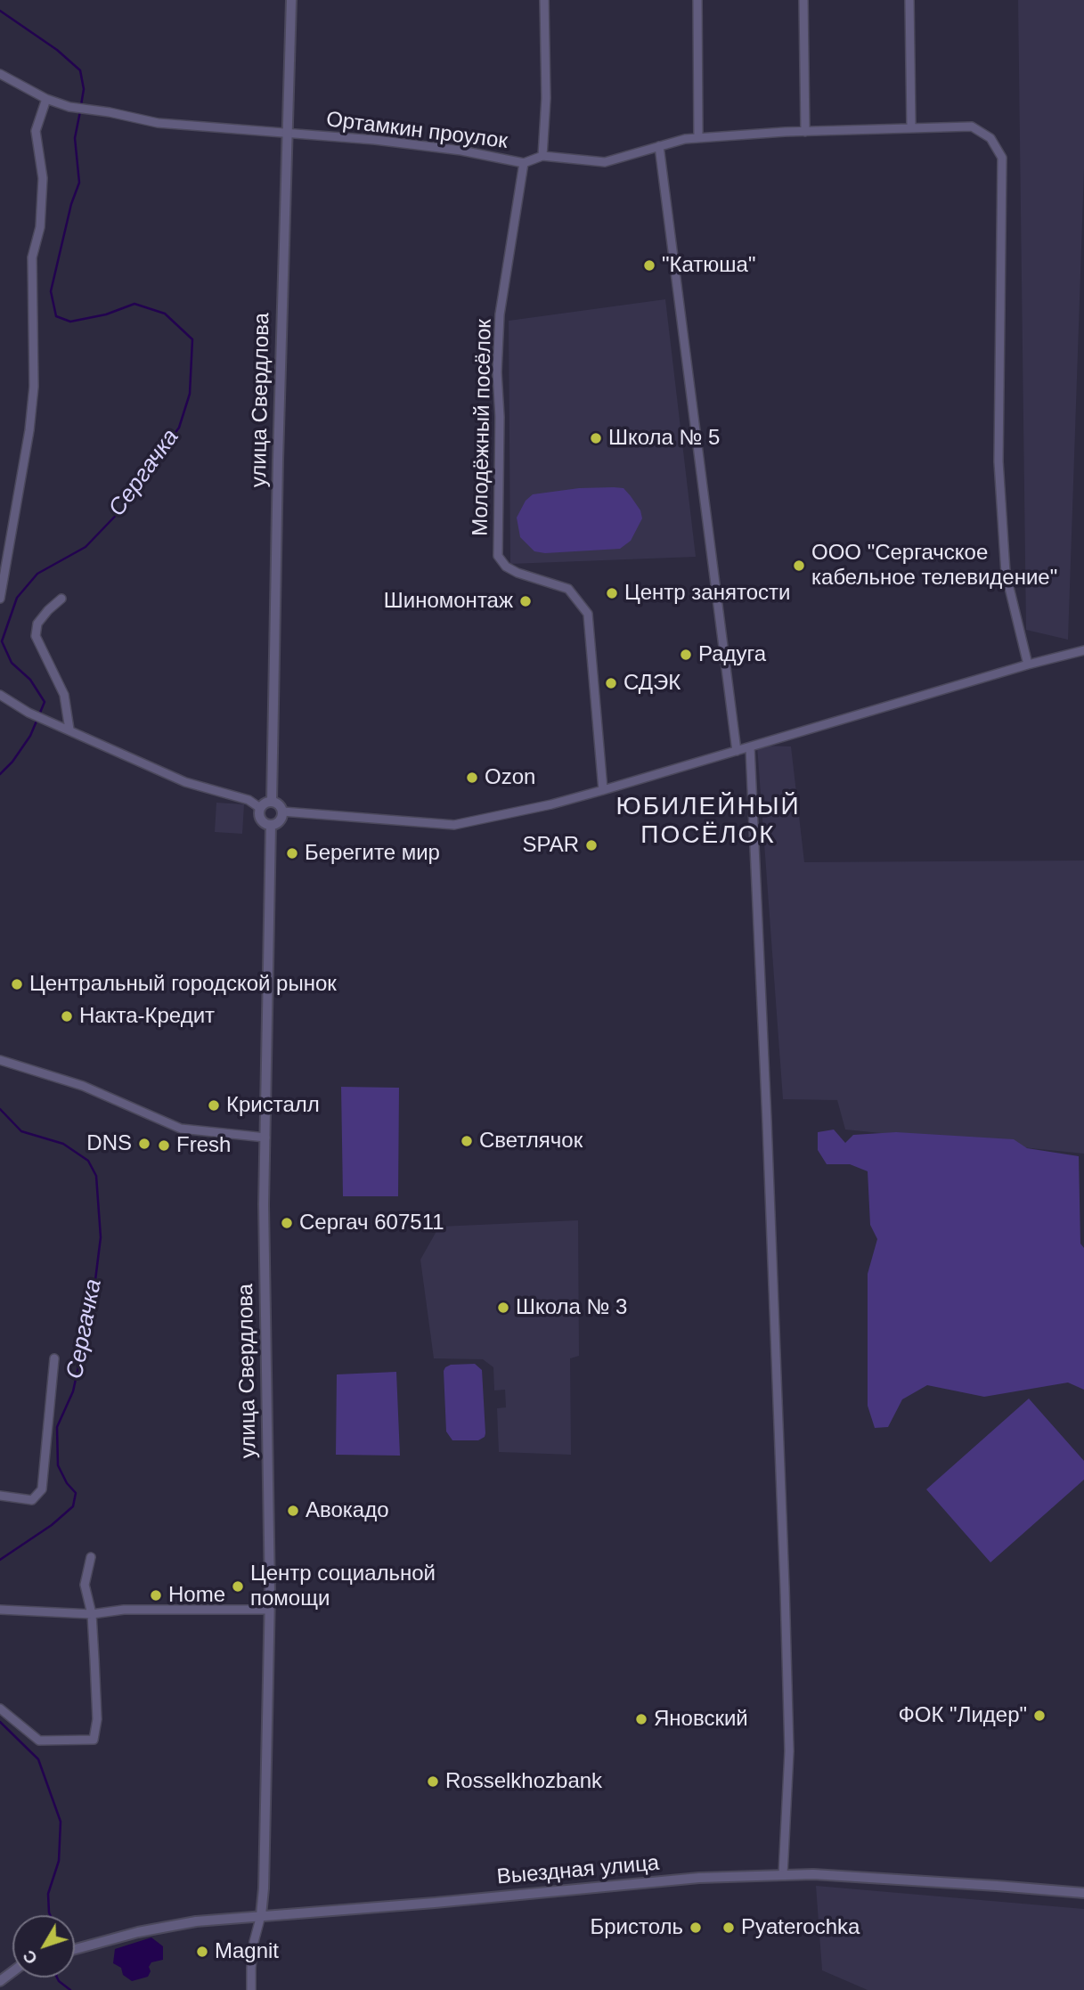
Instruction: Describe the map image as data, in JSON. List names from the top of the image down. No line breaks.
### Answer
{"streets":{"street":["Ортамкин проулок","улица Свердлова","Молодёжный посёлок","Выездная улица"]},"crossings":[["Ортамкин проулок","улица Свердлова"],["Ортамкин проулок","Молодёжный посёлок"],["улица Свердлова","Выездная улица"]],"districts":["ЮБИЛЕЙНЫЙ ПОСЁЛОК"],"water":["Сергачка"],"places":["\"Катюша\"","Школа № 5","ООО \"Сергачское кабельное телевидение\"","Центр занятости","Шиномонтаж","Радуга","СДЭК","Ozon","SPAR","Берегите мир","Центральный городской рынок","Накта-Кредит","Кристалл","Светлячок","DNS","Fresh","Сергач 607511","Школа № 3","Авокадо","Центр социальной помощи","Home","ФОК \"Лидер\"","Яновский","Rosselkhozbank","Бристоль","Pyaterochka","Magnit"],"north":"bottom left"}
